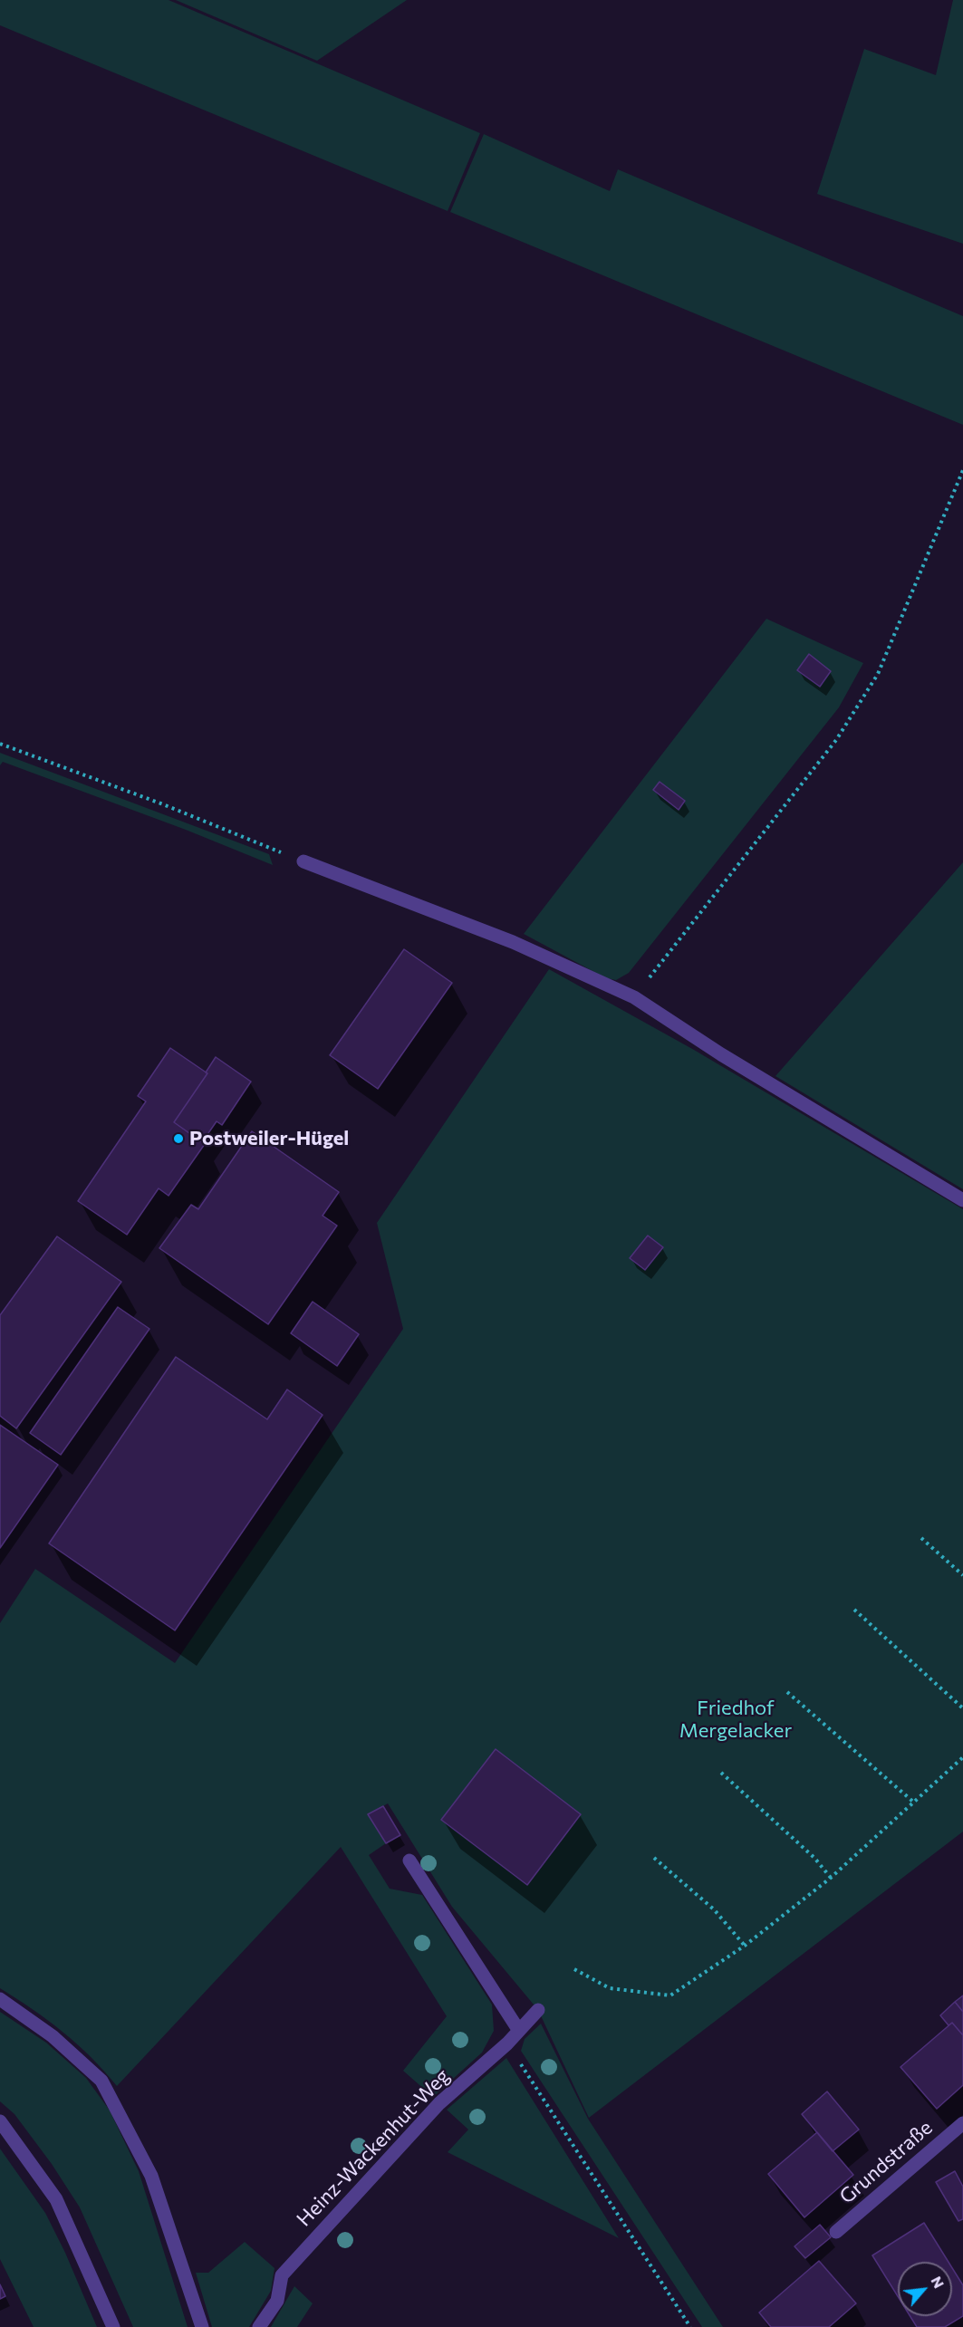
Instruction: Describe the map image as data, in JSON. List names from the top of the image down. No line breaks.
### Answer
{"streets":{"street":["Heinz-Wackenhut-Weg","Grundstraße"]},"parks":["Friedhof Mergelacker"],"places":["Postweiler-Hügel"],"north":"top right"}
